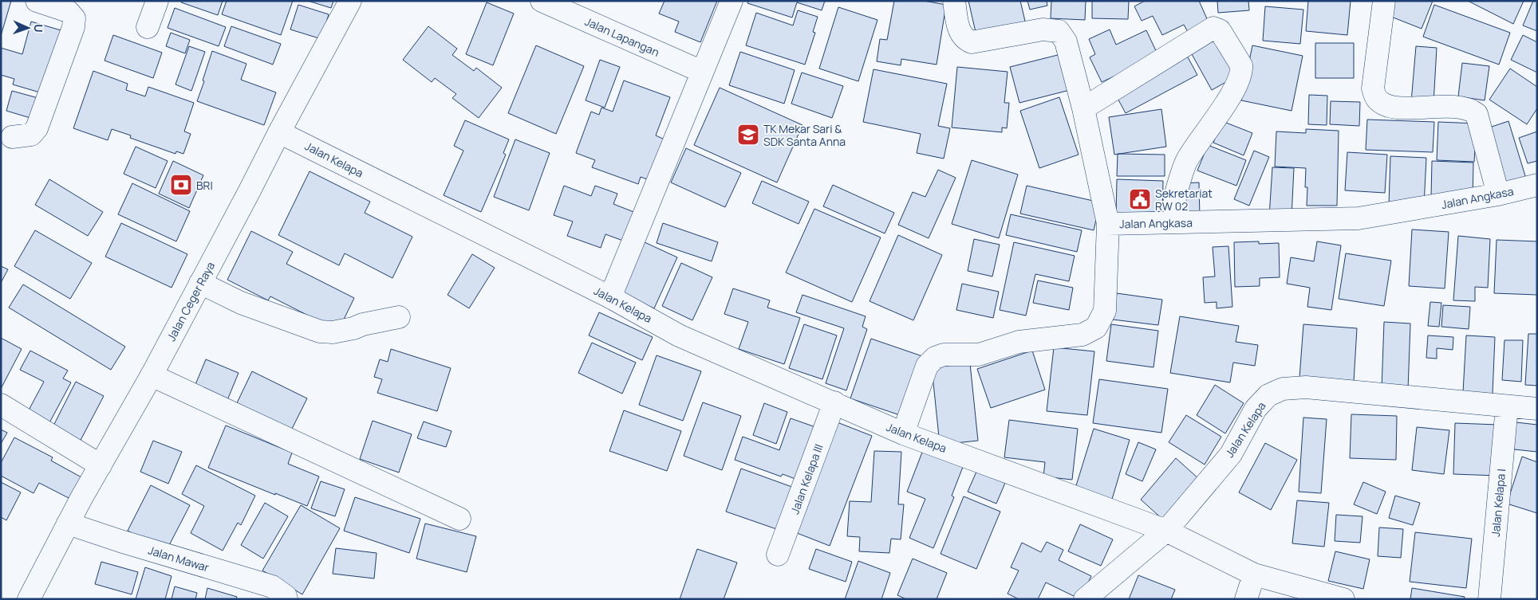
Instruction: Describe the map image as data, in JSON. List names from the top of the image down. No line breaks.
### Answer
{"streets":{"street":["Jalan Lapangan","Jalan Kelapa","Jalan Angkasa","Jalan Ceger Raya","Jalan Kelapa III","Jalan Kelapa I","Jalan Mawar"]},"crossings":[["Jalan Kelapa","Jalan Ceger Raya"],["Jalan Kelapa","Jalan Kelapa III"],["Jalan Kelapa","Jalan Kelapa I"],["Jalan Ceger Raya","Jalan Mawar"]],"places":{"school or university":["TK Mekar Sari & SDK Santa Anna"],"bank":["BRI"],"public building":["Sekretariat RW 02"]},"north":"right"}
